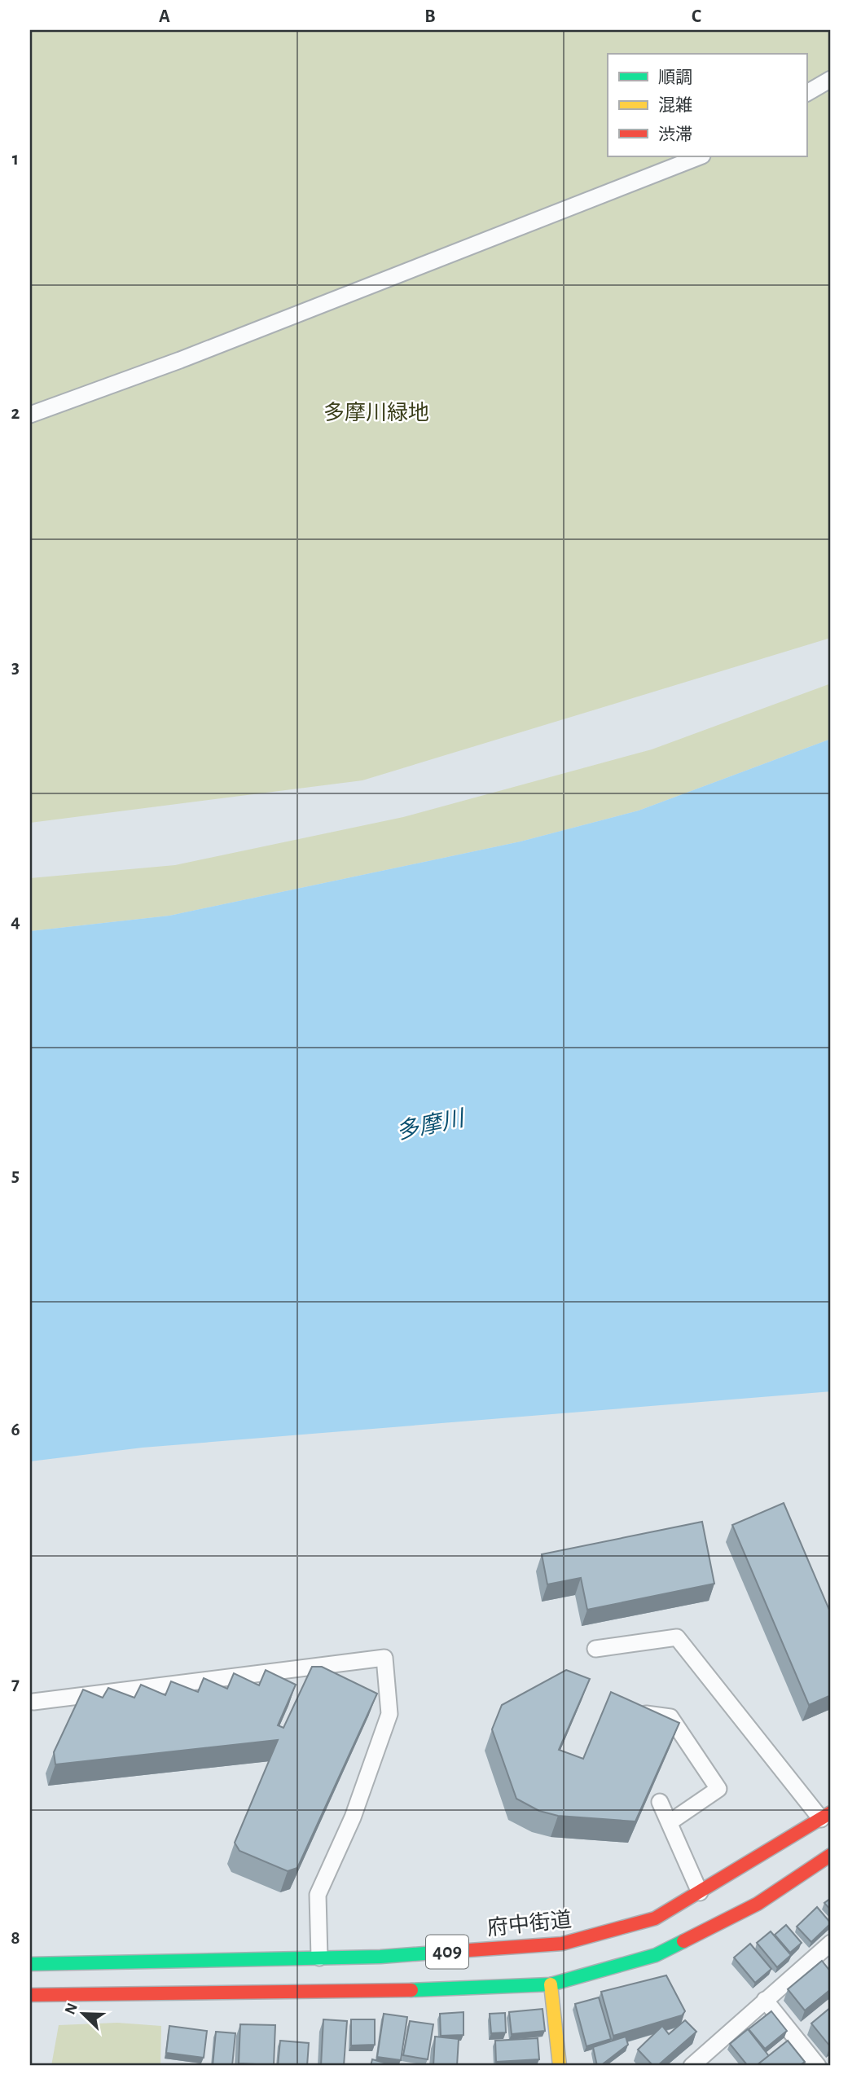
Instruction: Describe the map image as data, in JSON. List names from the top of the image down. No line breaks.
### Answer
{"streets":{"main road":["府中街道","409"]},"water":["多摩川"],"parks":["多摩川緑地"],"legend":["順調","混雑","渋滞"],"north":"top left","grid":{"columns":["A","B","C"],"rows":["1","2","3","4","5","6","7","8"]}}
